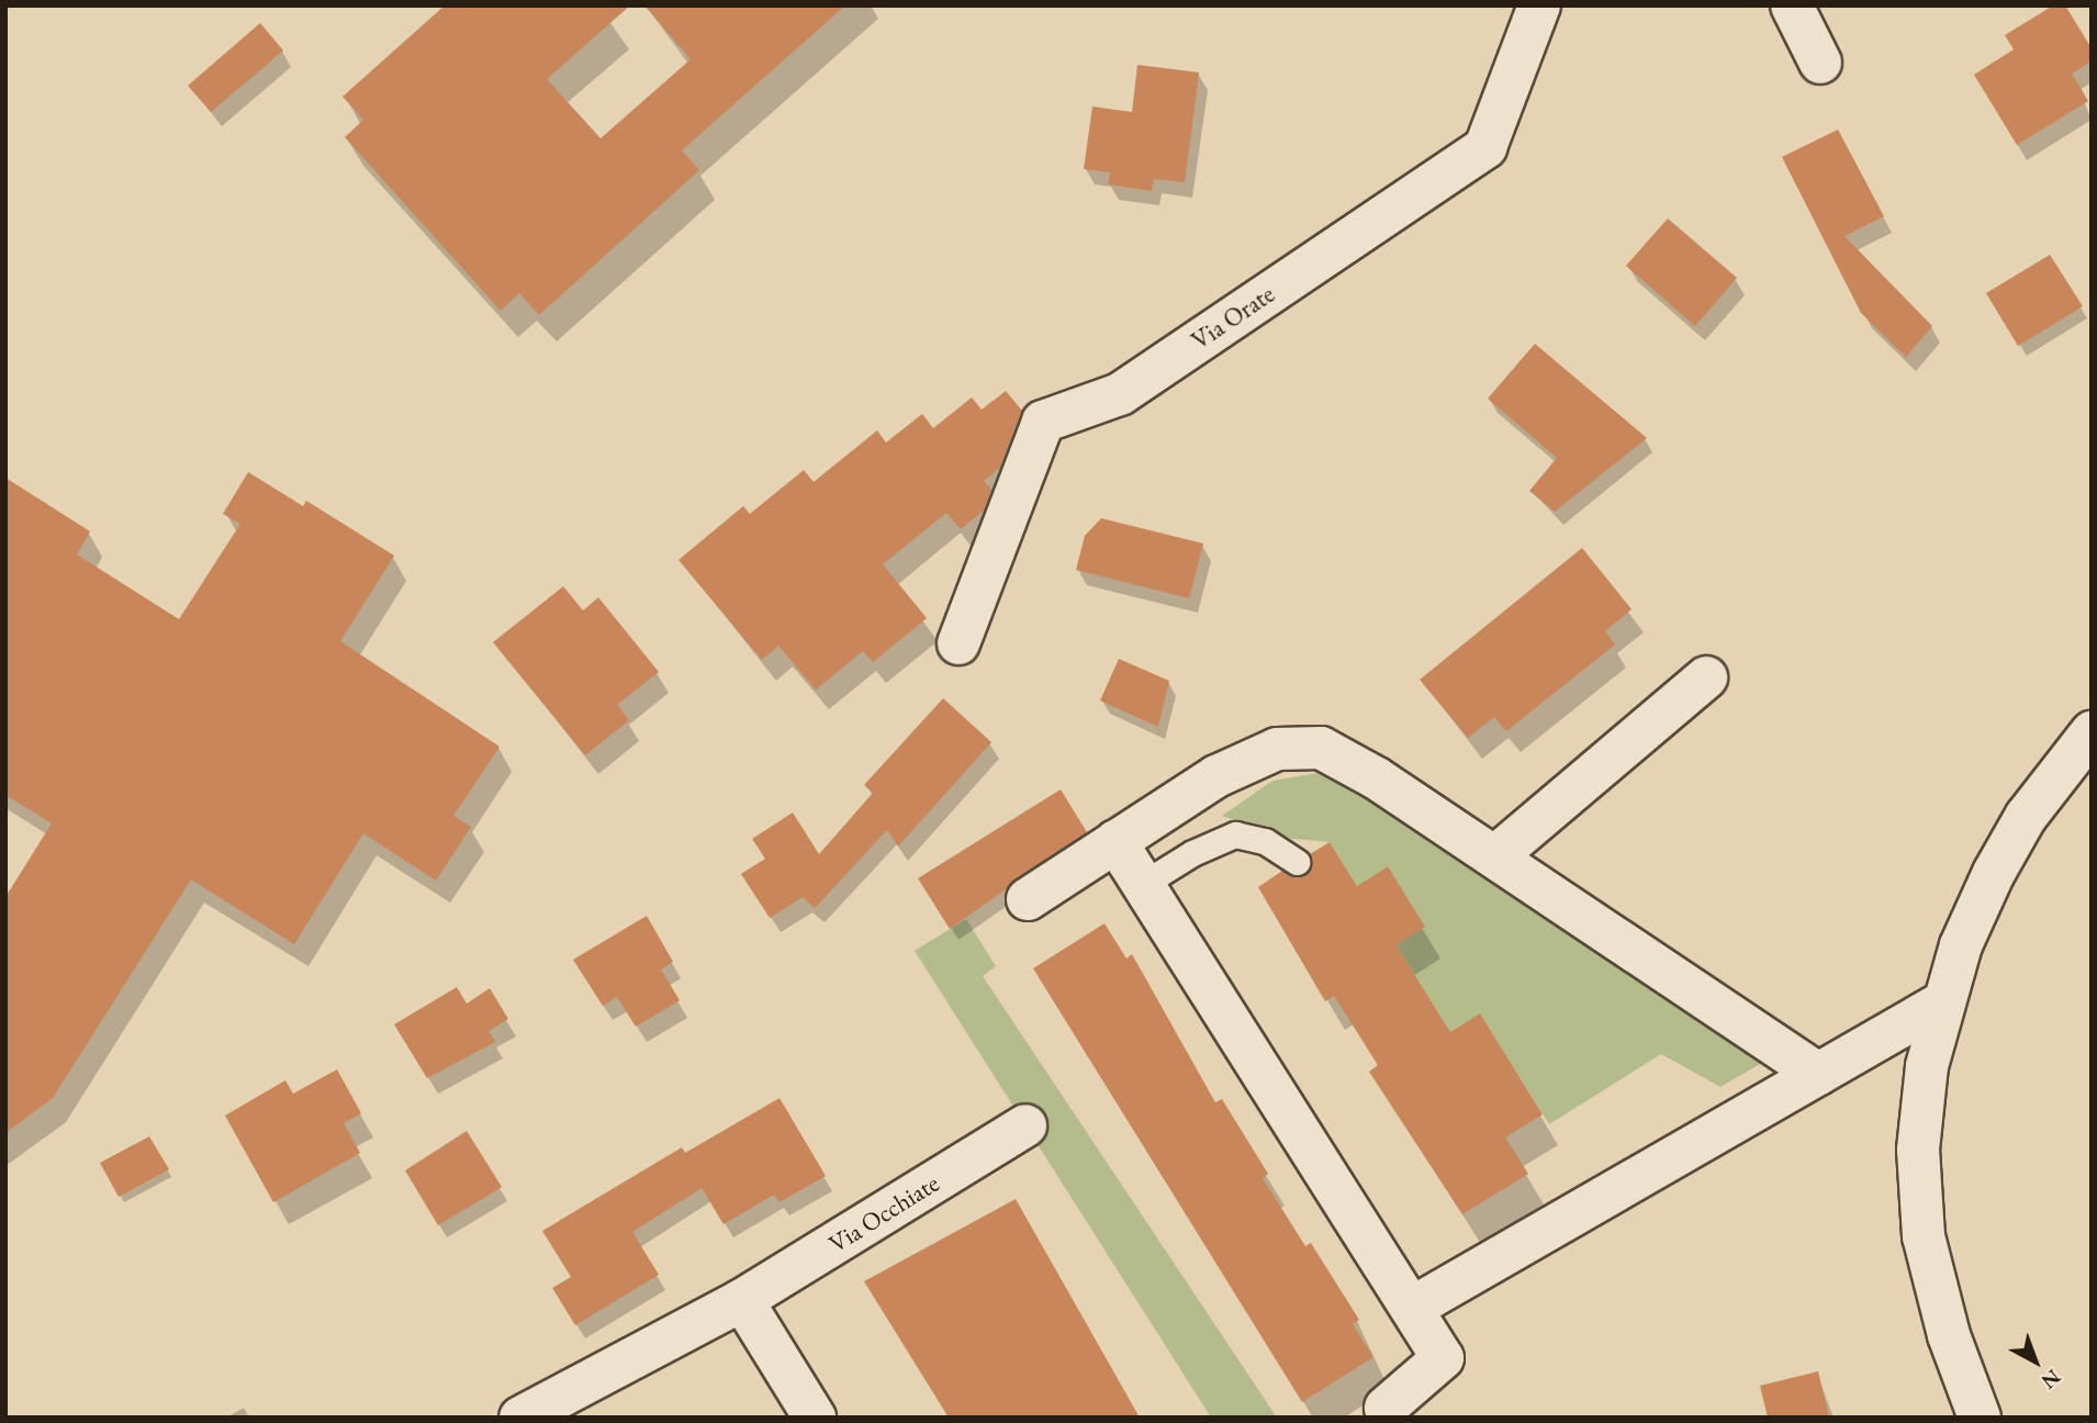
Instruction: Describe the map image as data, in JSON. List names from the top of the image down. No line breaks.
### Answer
{"streets":{"street":["Via Orate","Via Occhiate"]},"north":"bottom right"}
